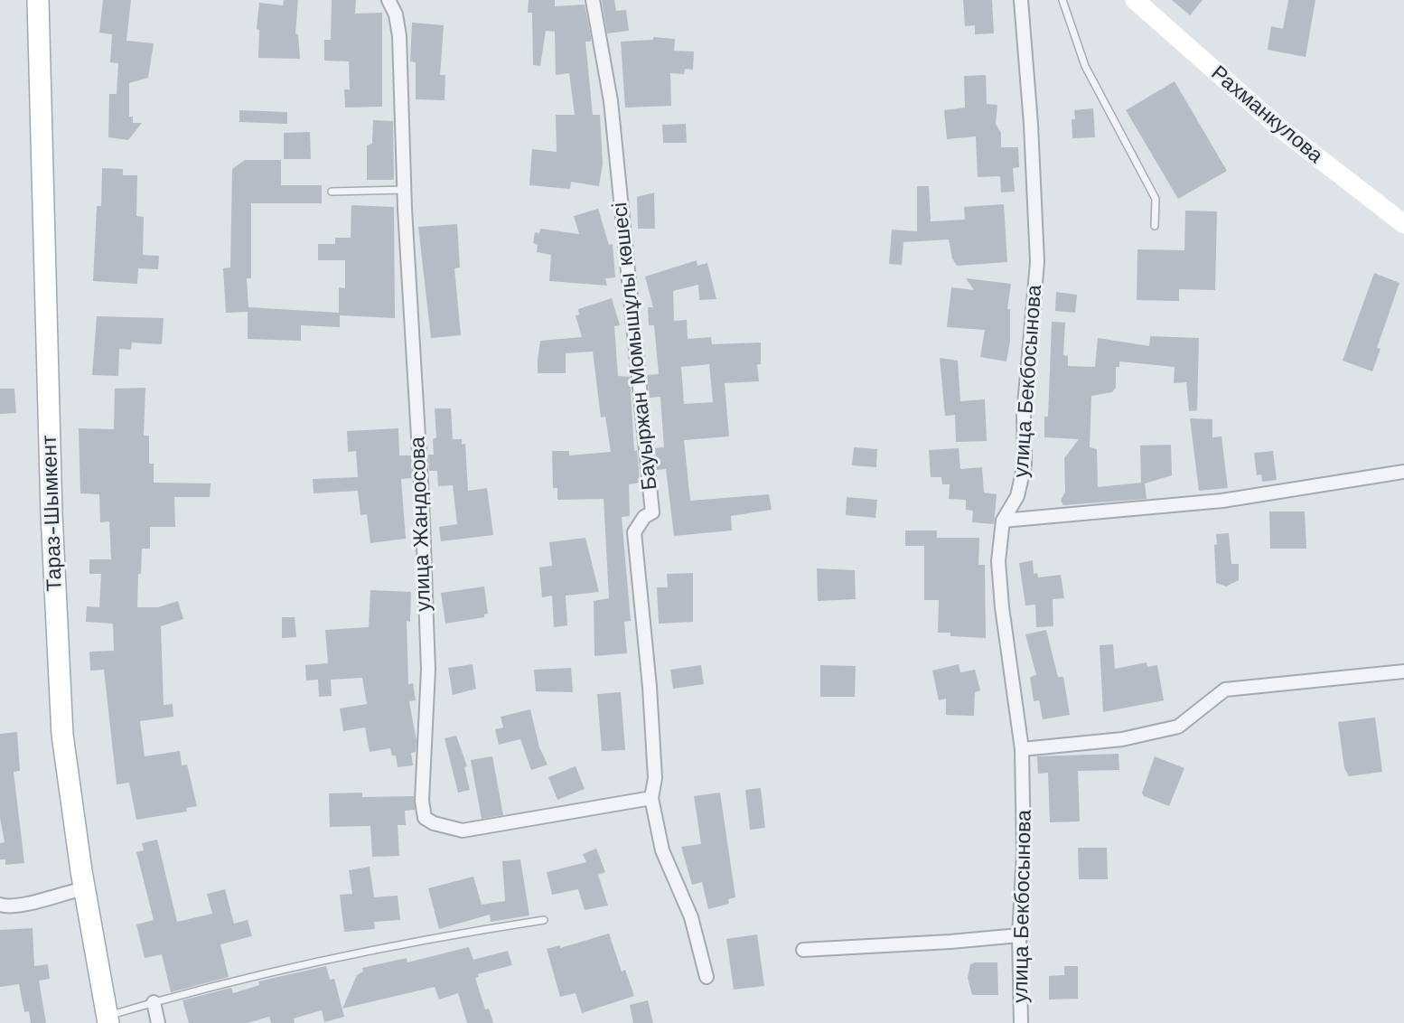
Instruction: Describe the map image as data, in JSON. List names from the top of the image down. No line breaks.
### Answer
{"streets":{"main road":["Тараз-Шымкент"],"street":["Рахманкулова","Бауыржан Момышұлы көшесі","улица Бекбосынова","улица Жандосова"]},"crossings":[["Бауыржан Момышұлы көшесі","улица Жандосова"]]}
